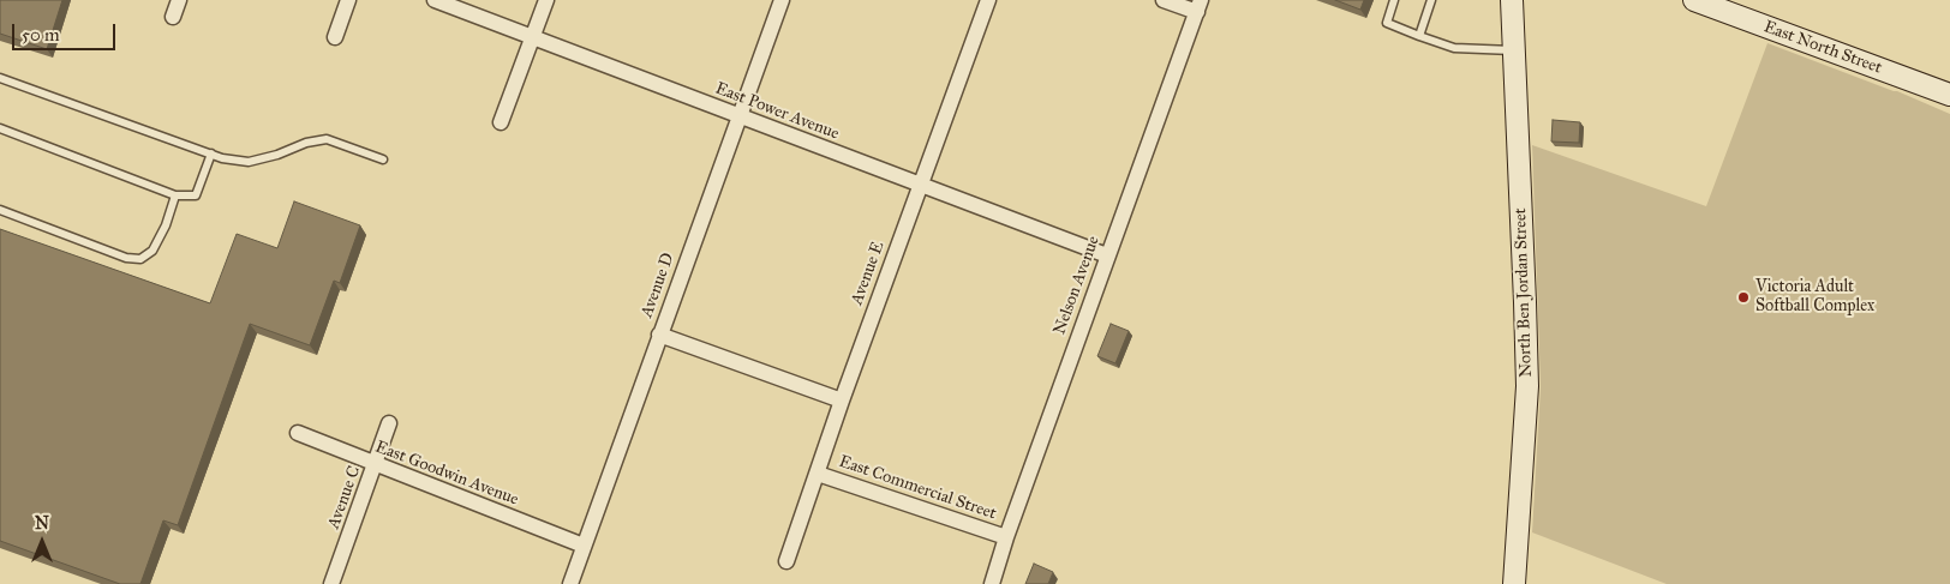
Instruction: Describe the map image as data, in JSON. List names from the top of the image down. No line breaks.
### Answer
{"streets":{"street":["East North Street","East Power Avenue","Avenue E","Avenue D","Nelson Avenue","North Ben Jordan Street","East Goodwin Avenue","East Commercial Street","Avenue C"]},"crossings":[["East Power Avenue","Avenue E"],["East Power Avenue","Avenue D"],["East Power Avenue","Nelson Avenue"],["Avenue E","East Commercial Street"],["Avenue D","East Goodwin Avenue"],["Nelson Avenue","East Commercial Street"],["East Goodwin Avenue","Avenue C"]],"places":["Victoria Adult Softball Complex"],"scale_bar":"50 m","north":"top"}
